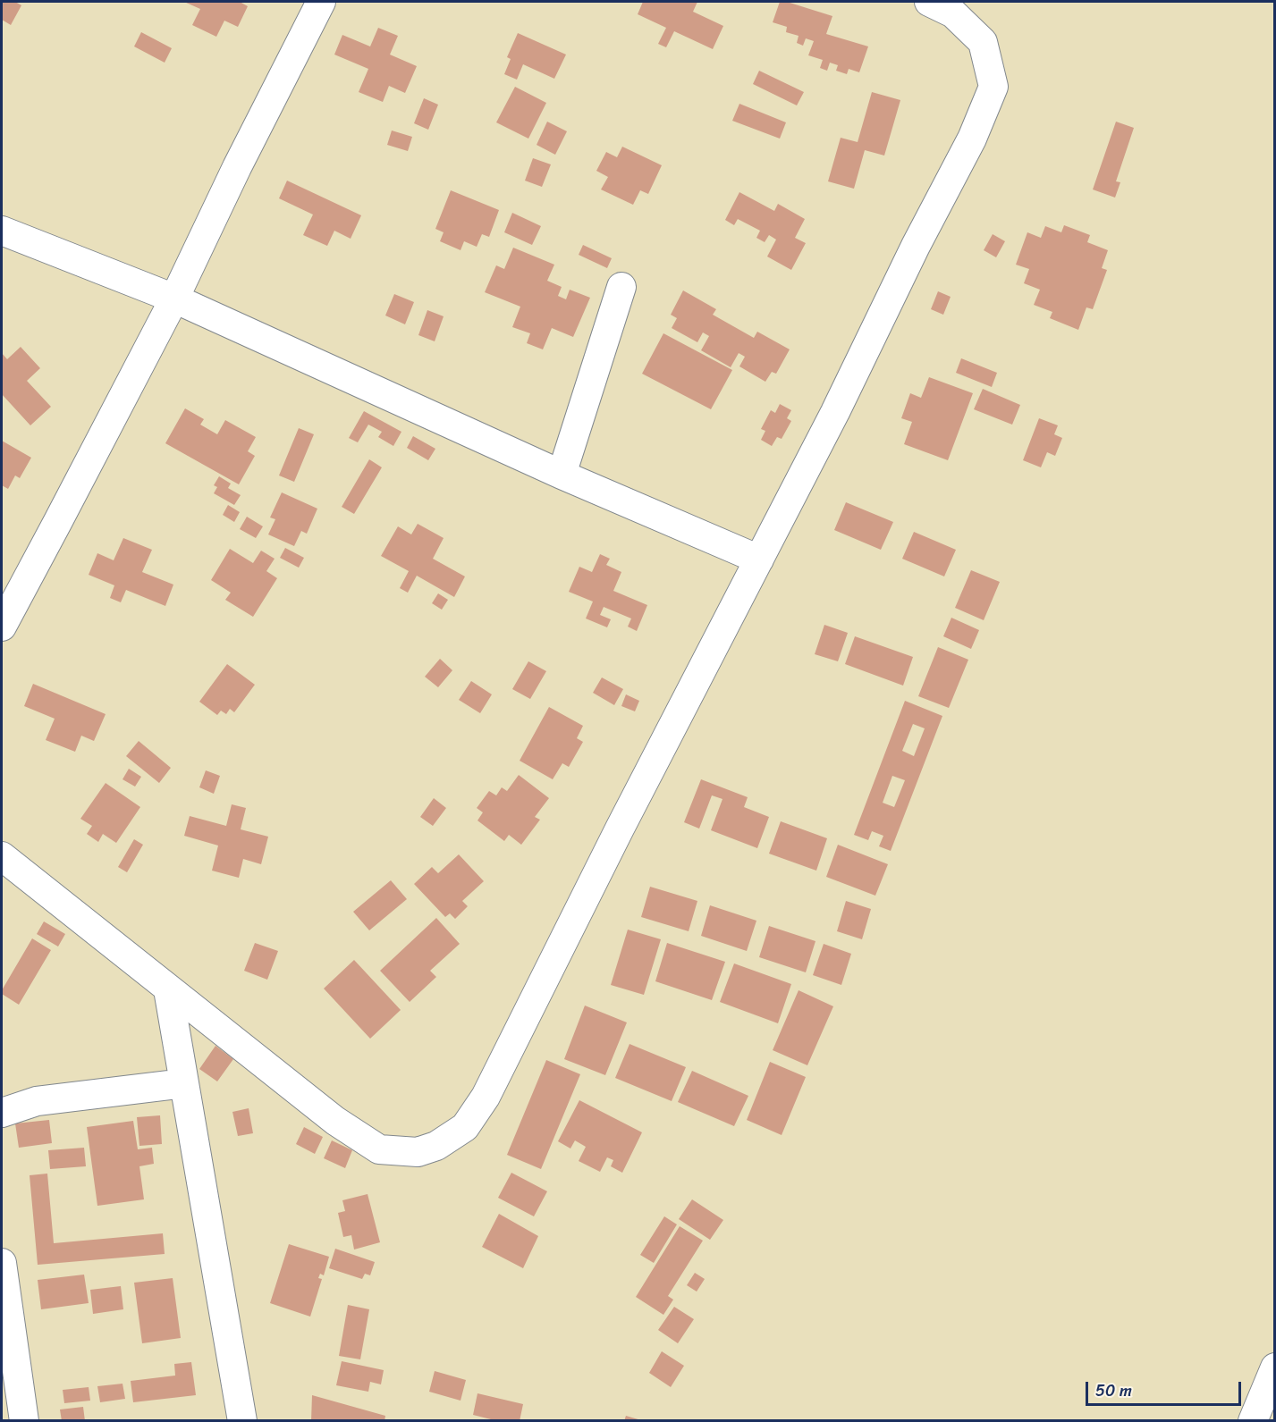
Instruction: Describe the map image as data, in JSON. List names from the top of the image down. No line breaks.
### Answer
{"scale_bar":"50 m"}
